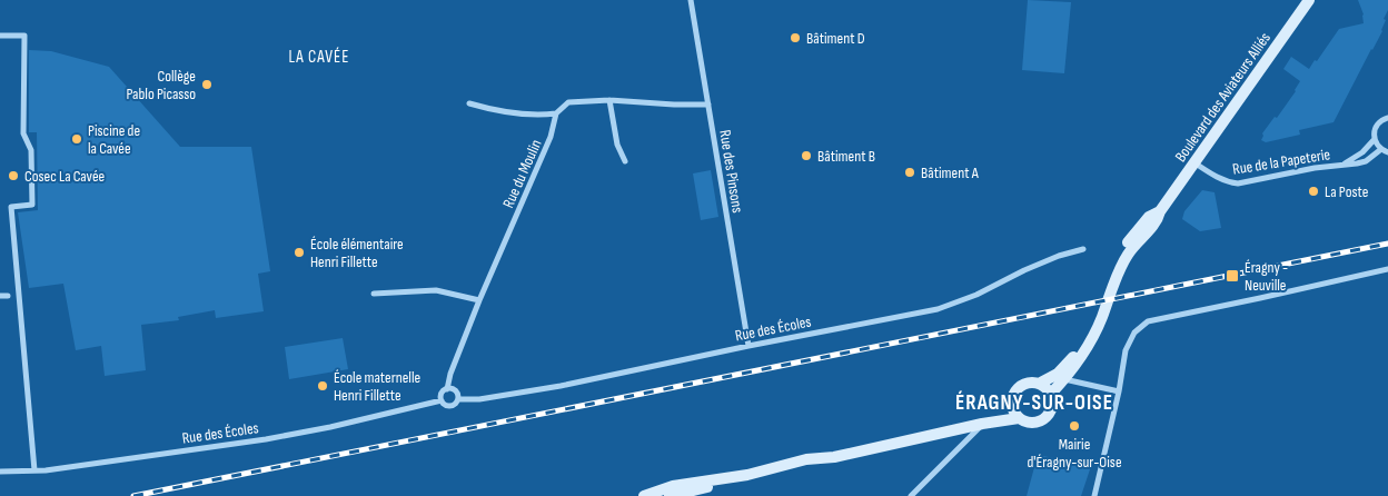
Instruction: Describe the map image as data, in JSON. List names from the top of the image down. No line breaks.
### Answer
{"streets":{"main road":["Boulevard des Aviateurs Alliés"],"street":["Rue de la Papeterie","Rue des Pinsons","Rue du Moulin","Rue des Écoles"]},"crossings":[["Boulevard des Aviateurs Alliés","Rue de la Papeterie"],["Rue des Pinsons","Rue des Écoles"],["Rue du Moulin","Rue des Écoles"]],"districts":["LA CAVÉE","ÉRAGNY-SUR-OISE"],"places":{"other":["Bâtiment D","Collège Pablo Picasso","Piscine de la Cavée","Bâtiment B","Bâtiment A","Cosec La Cavée","La Poste","École élémentaire Henri Fillette","École maternelle Henri Fillette","Mairie d'Éragny-sur-Oise"],"transit":["Éragny - Neuville"]}}
